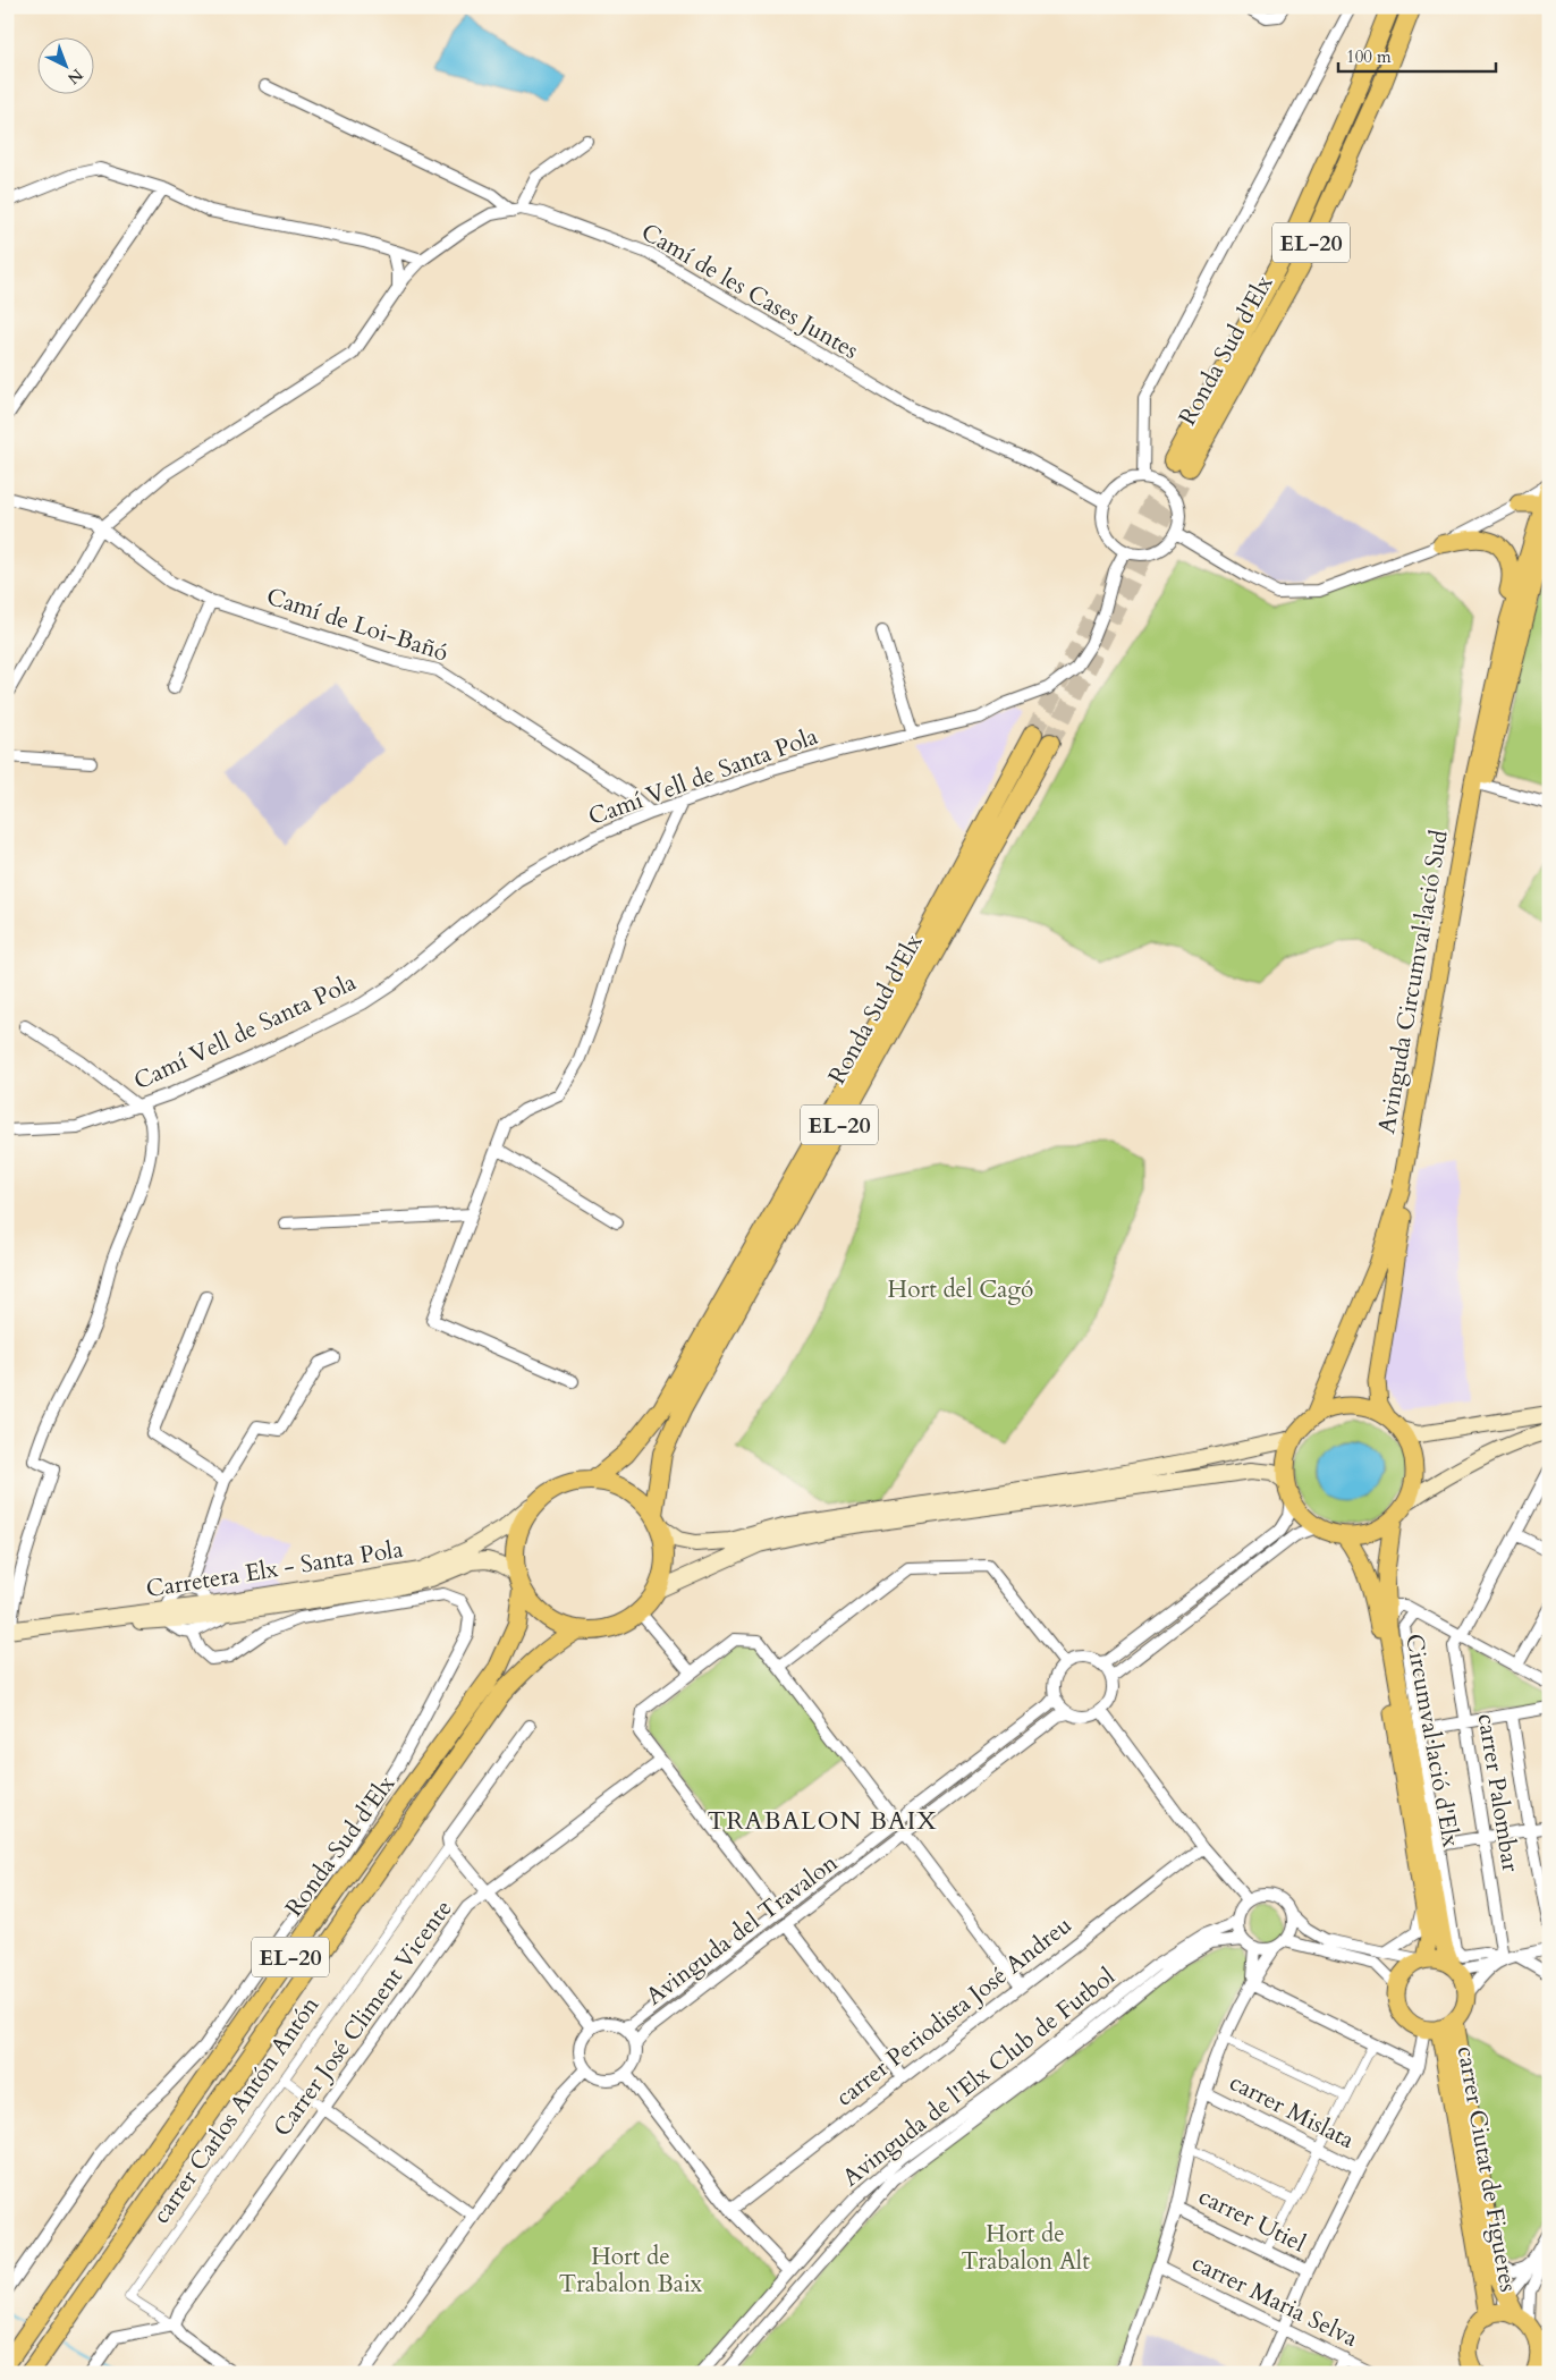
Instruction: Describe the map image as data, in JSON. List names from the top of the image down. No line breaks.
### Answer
{"streets":{"highway":["EL-20","Ronda Sud d'Elx"],"main road":["Avinguda Circumval·lació Sud","Carretera Elx - Santa Pola","Circumval·lació d'Elx","carrer Ciutat de Figueres"],"street":["Camí de les Cases Juntes","Camí de Loi-Bañó","Camí Vell de Santa Pola","carrer Palombar","Avinguda del Travalon","carrer Periodista José Andreu","Carrer José Climent Vicente","Avinguda de l'Elx Club de Futbol","carrer Carlos Antón Antón","carrer Mislata","carrer Utiel","carrer Maria Selva"]},"crossings":[["EL-20","Ronda Sud d'Elx"],["EL-20","Carretera Elx - Santa Pola"],["Camí de les Cases Juntes","Camí de Loi-Bañó"],["Camí de les Cases Juntes","Camí Vell de Santa Pola"],["Ronda Sud d'Elx","Carretera Elx - Santa Pola"],["Camí de Loi-Bañó","Camí Vell de Santa Pola"],["Circumval·lació d'Elx","carrer Ciutat de Figueres"],["Carrer José Climent Vicente","carrer Carlos Antón Antón"]],"districts":["TRABALON BAIX"],"parks":["Hort del Cagó","Hort de Trabalon Alt","Hort de Trabalon Baix"],"scale_bar":"100 m","north":"bottom right"}
